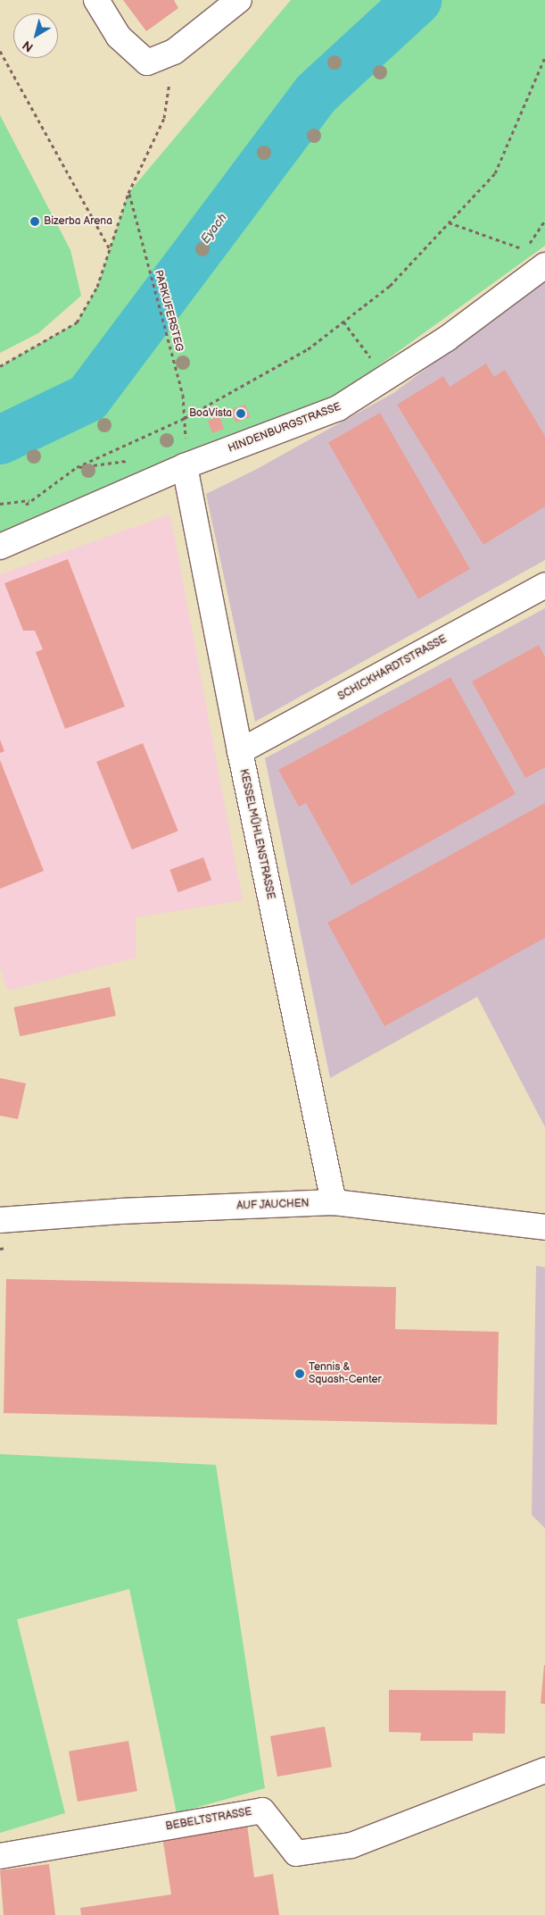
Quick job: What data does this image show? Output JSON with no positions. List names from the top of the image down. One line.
{"streets":{"street":["HINDENBURGSTRASSE","SCHICKHARDTSTRASSE","KESSELMÜHLENSTRASSE","AUF JAUCHEN","BEBELTSTRASSE"],"path":["PARKUFERSTEG"]},"crossings":[["HINDENBURGSTRASSE","KESSELMÜHLENSTRASSE"],["SCHICKHARDTSTRASSE","KESSELMÜHLENSTRASSE"],["KESSELMÜHLENSTRASSE","AUF JAUCHEN"]],"water":["Eyach"],"places":["Bizerba Arena","BoaVista","Tennis & Squash-Center"],"north":"bottom left"}
